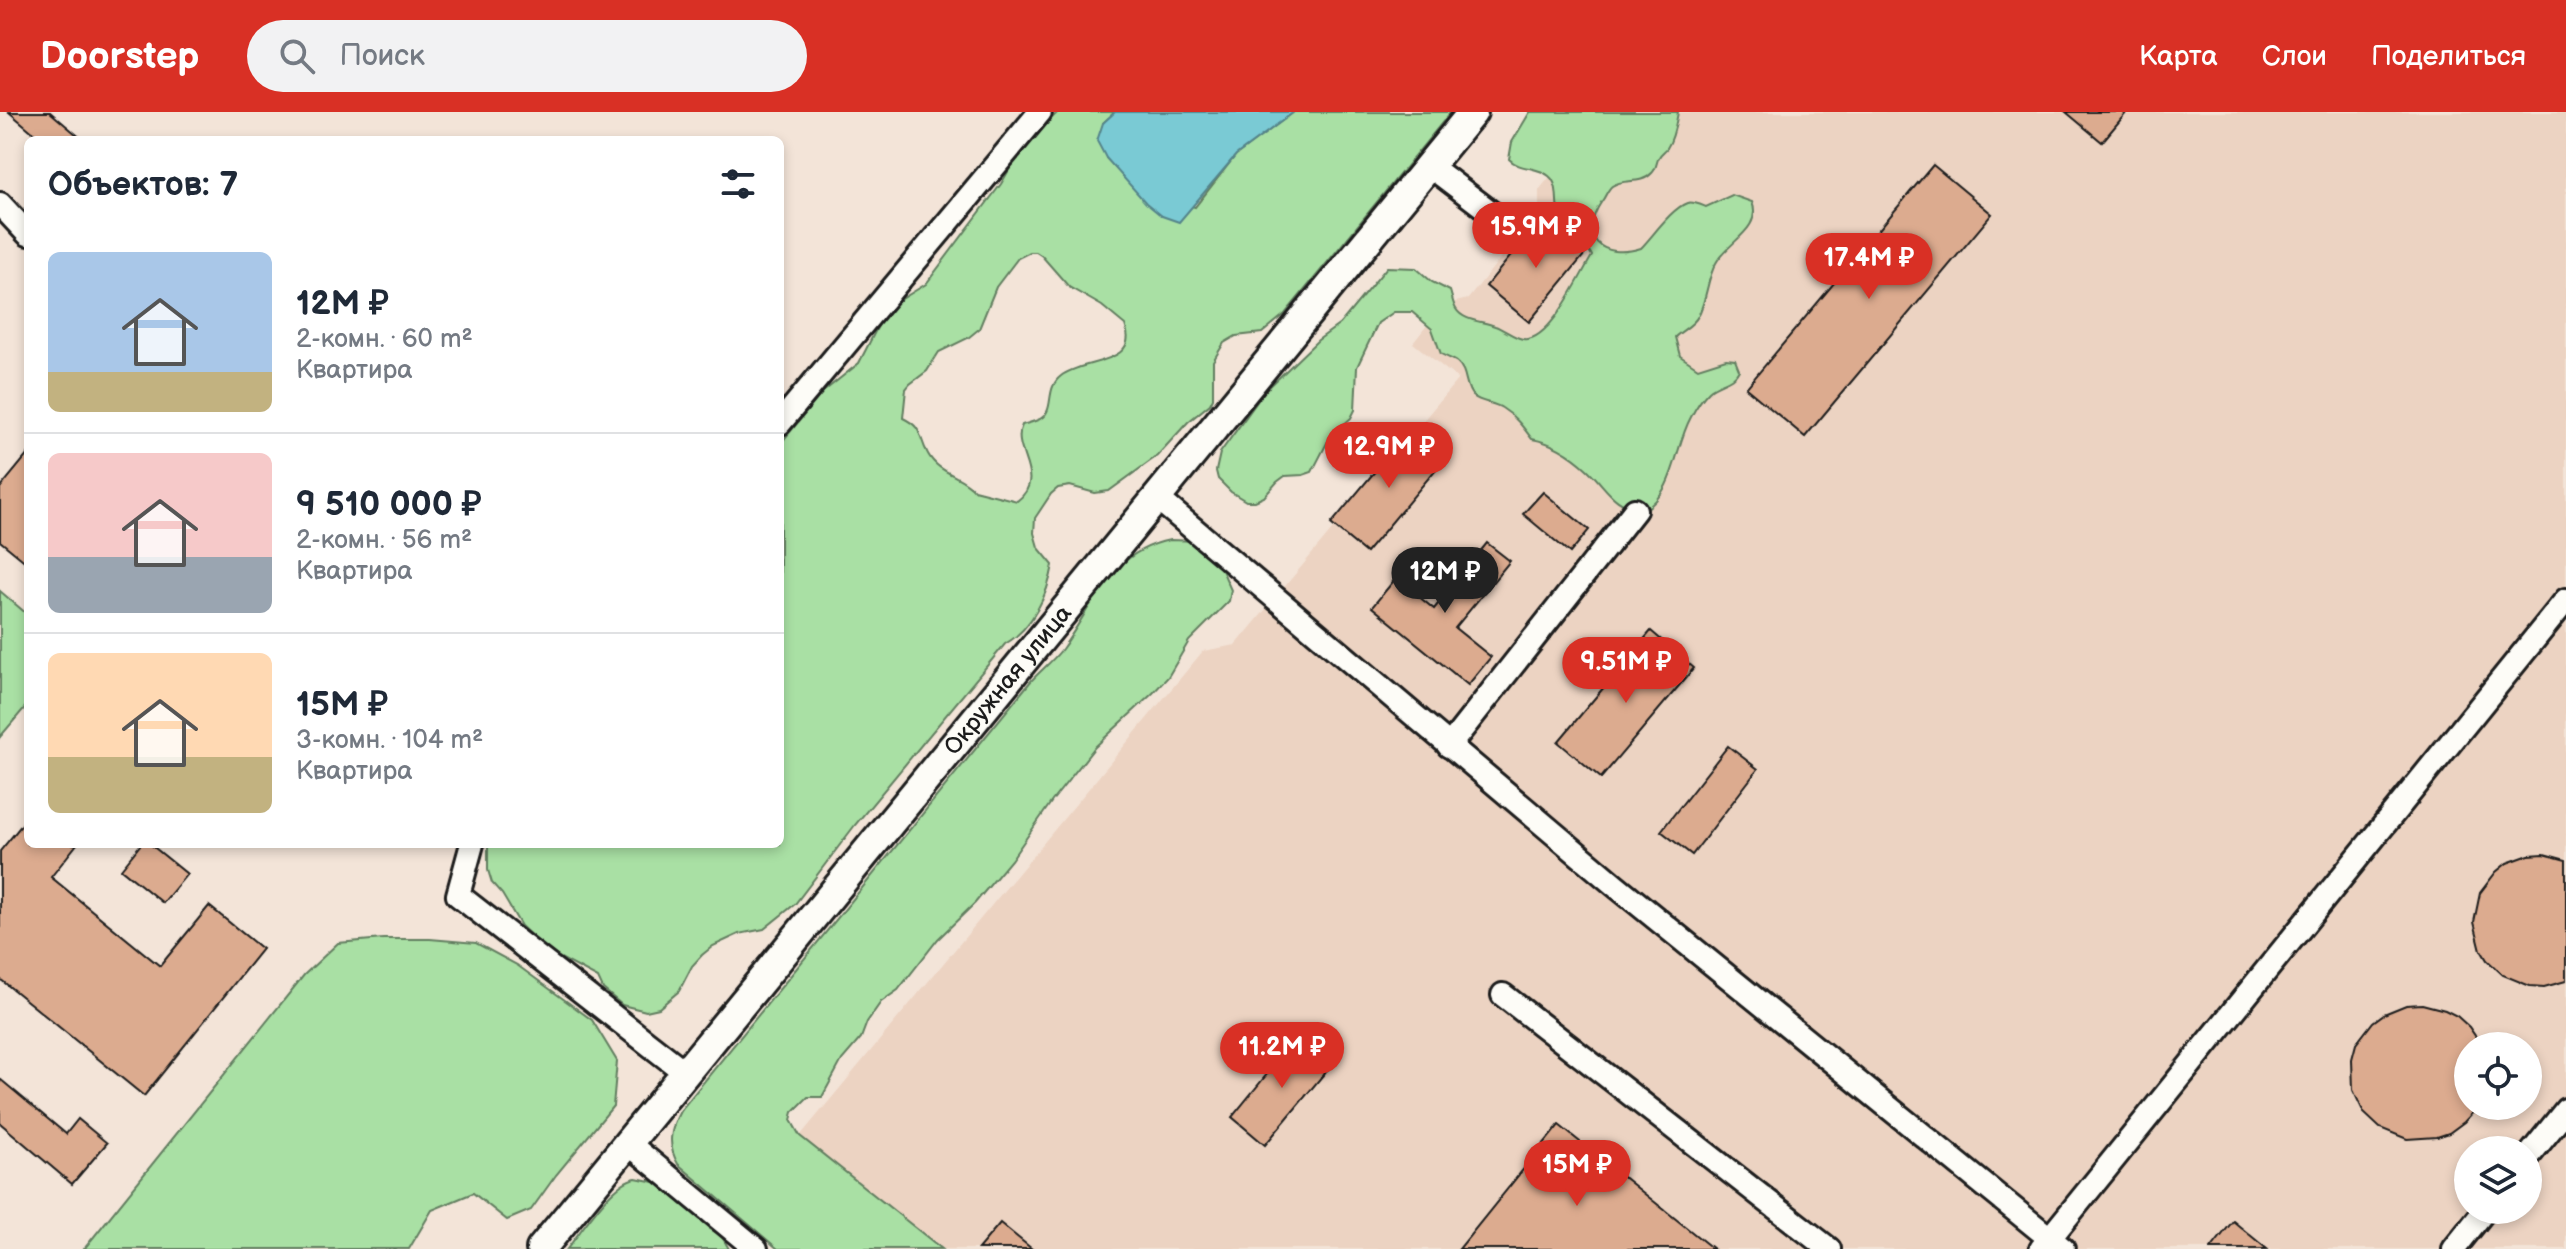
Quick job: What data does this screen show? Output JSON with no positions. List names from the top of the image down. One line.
{"streets":{"main road":["Окружная улица"]},"page":{"header":"Doorstep","search":"Поиск","nav":["Карта","Слои","Поделиться"],"heading":"Объектов: 7","price":["15.9M ₽","17.4M ₽","12.9M ₽","12M ₽","9.51M ₽","11.2M ₽","15M ₽"],"list":[{"name":"12M ₽","note":"2-комн. · 60 m² · Квартира"},{"name":"9 510 000 ₽","note":"2-комн. · 56 m² · Квартира"},{"name":"15M ₽","note":"3-комн. · 104 m² · Квартира"}]}}
